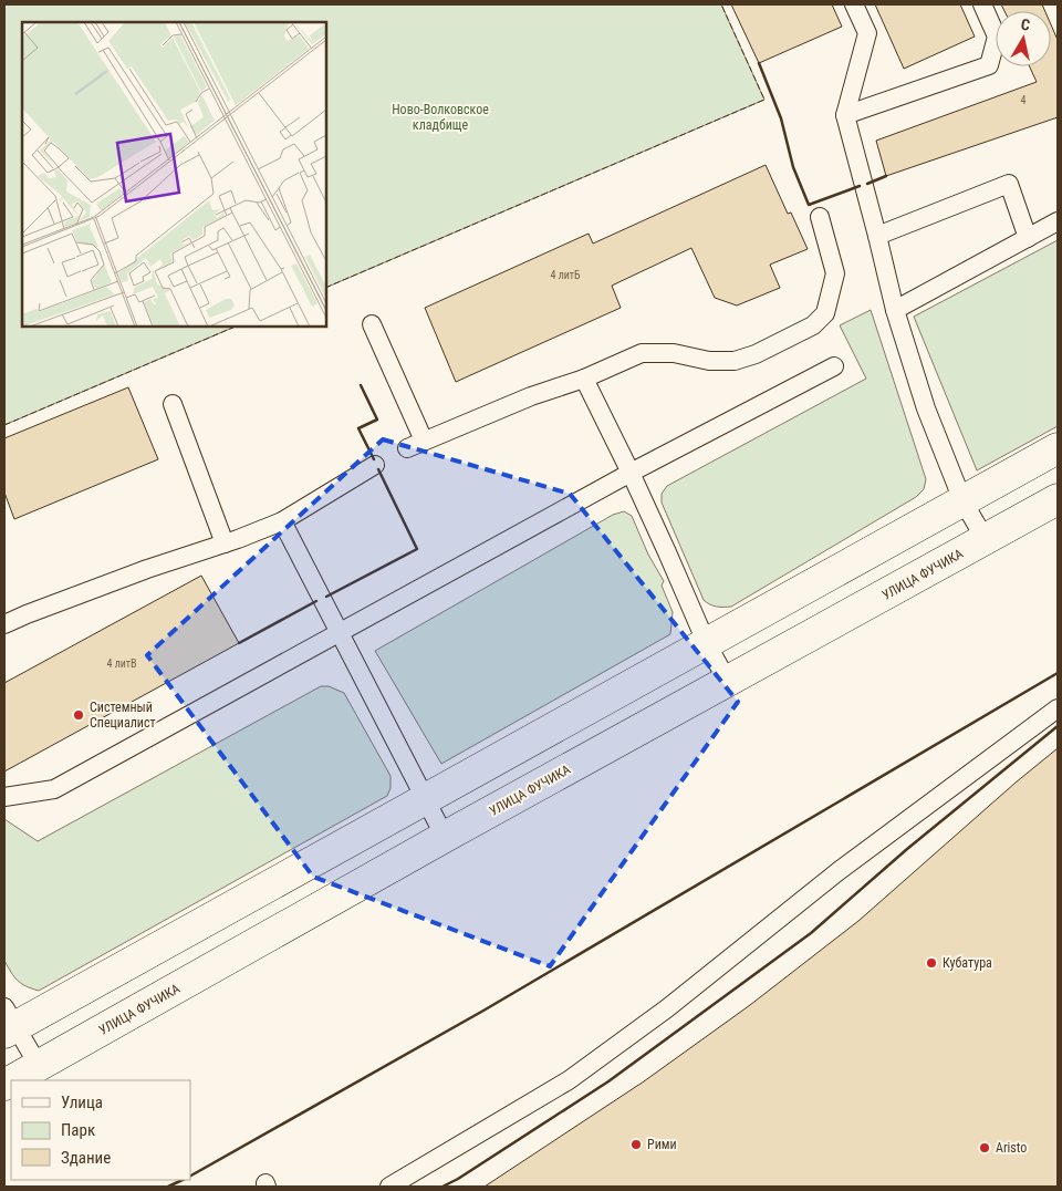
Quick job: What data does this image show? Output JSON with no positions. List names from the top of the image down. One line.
{"streets":{"street":["УЛИЦА ФУЧИКА"]},"parks":["Ново-Волковское кладбище"],"places":["Системный Специалист","Кубатура","Рими","Aristo"],"house_numbers":["4","4 литБ","4 литВ"],"legend":["Улица","Парк","Здание"],"north":"top"}
